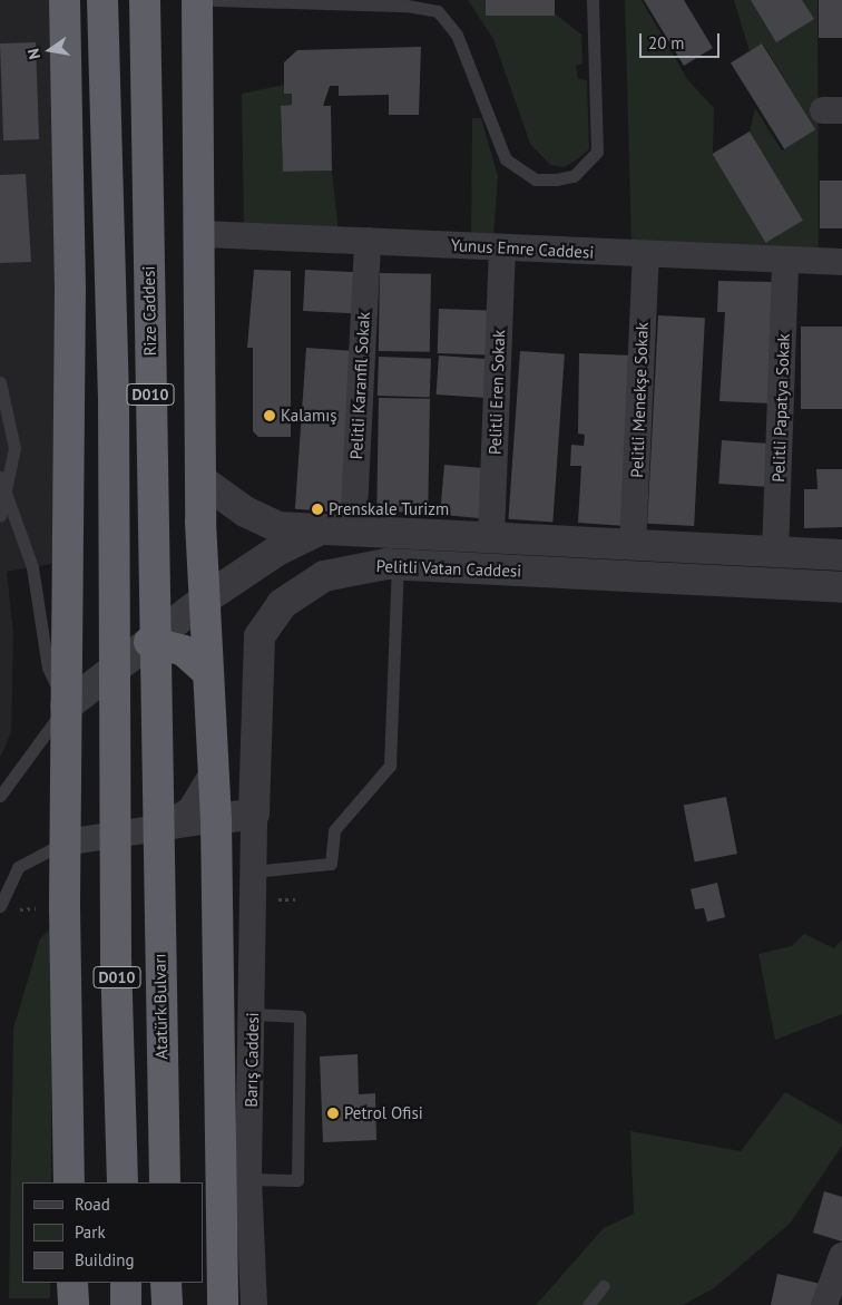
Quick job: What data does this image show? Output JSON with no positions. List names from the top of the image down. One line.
{"streets":{"highway":["Rize Caddesi","D010","Atatürk Bulvarı"],"street":["Yunus Emre Caddesi","Pelitli Karanfil Sokak","Pelitli Eren Sokak","Pelitli Menekşe Sokak","Pelitli Papatya Sokak","Pelitli Vatan Caddesi","Barış Caddesi"]},"crossings":[["Yunus Emre Caddesi","Pelitli Karanfil Sokak"],["Yunus Emre Caddesi","Pelitli Eren Sokak"],["Yunus Emre Caddesi","Pelitli Menekşe Sokak"],["Yunus Emre Caddesi","Pelitli Papatya Sokak"],["Rize Caddesi","Atatürk Bulvarı"],["Pelitli Karanfil Sokak","Pelitli Vatan Caddesi"],["Pelitli Eren Sokak","Pelitli Vatan Caddesi"],["Pelitli Menekşe Sokak","Pelitli Vatan Caddesi"],["Pelitli Papatya Sokak","Pelitli Vatan Caddesi"],["Pelitli Vatan Caddesi","Barış Caddesi"]],"places":["Kalamış","Prenskale Turizm","Petrol Ofisi"],"legend":["Road","Park","Building"],"scale_bar":"20 m","north":"left"}
